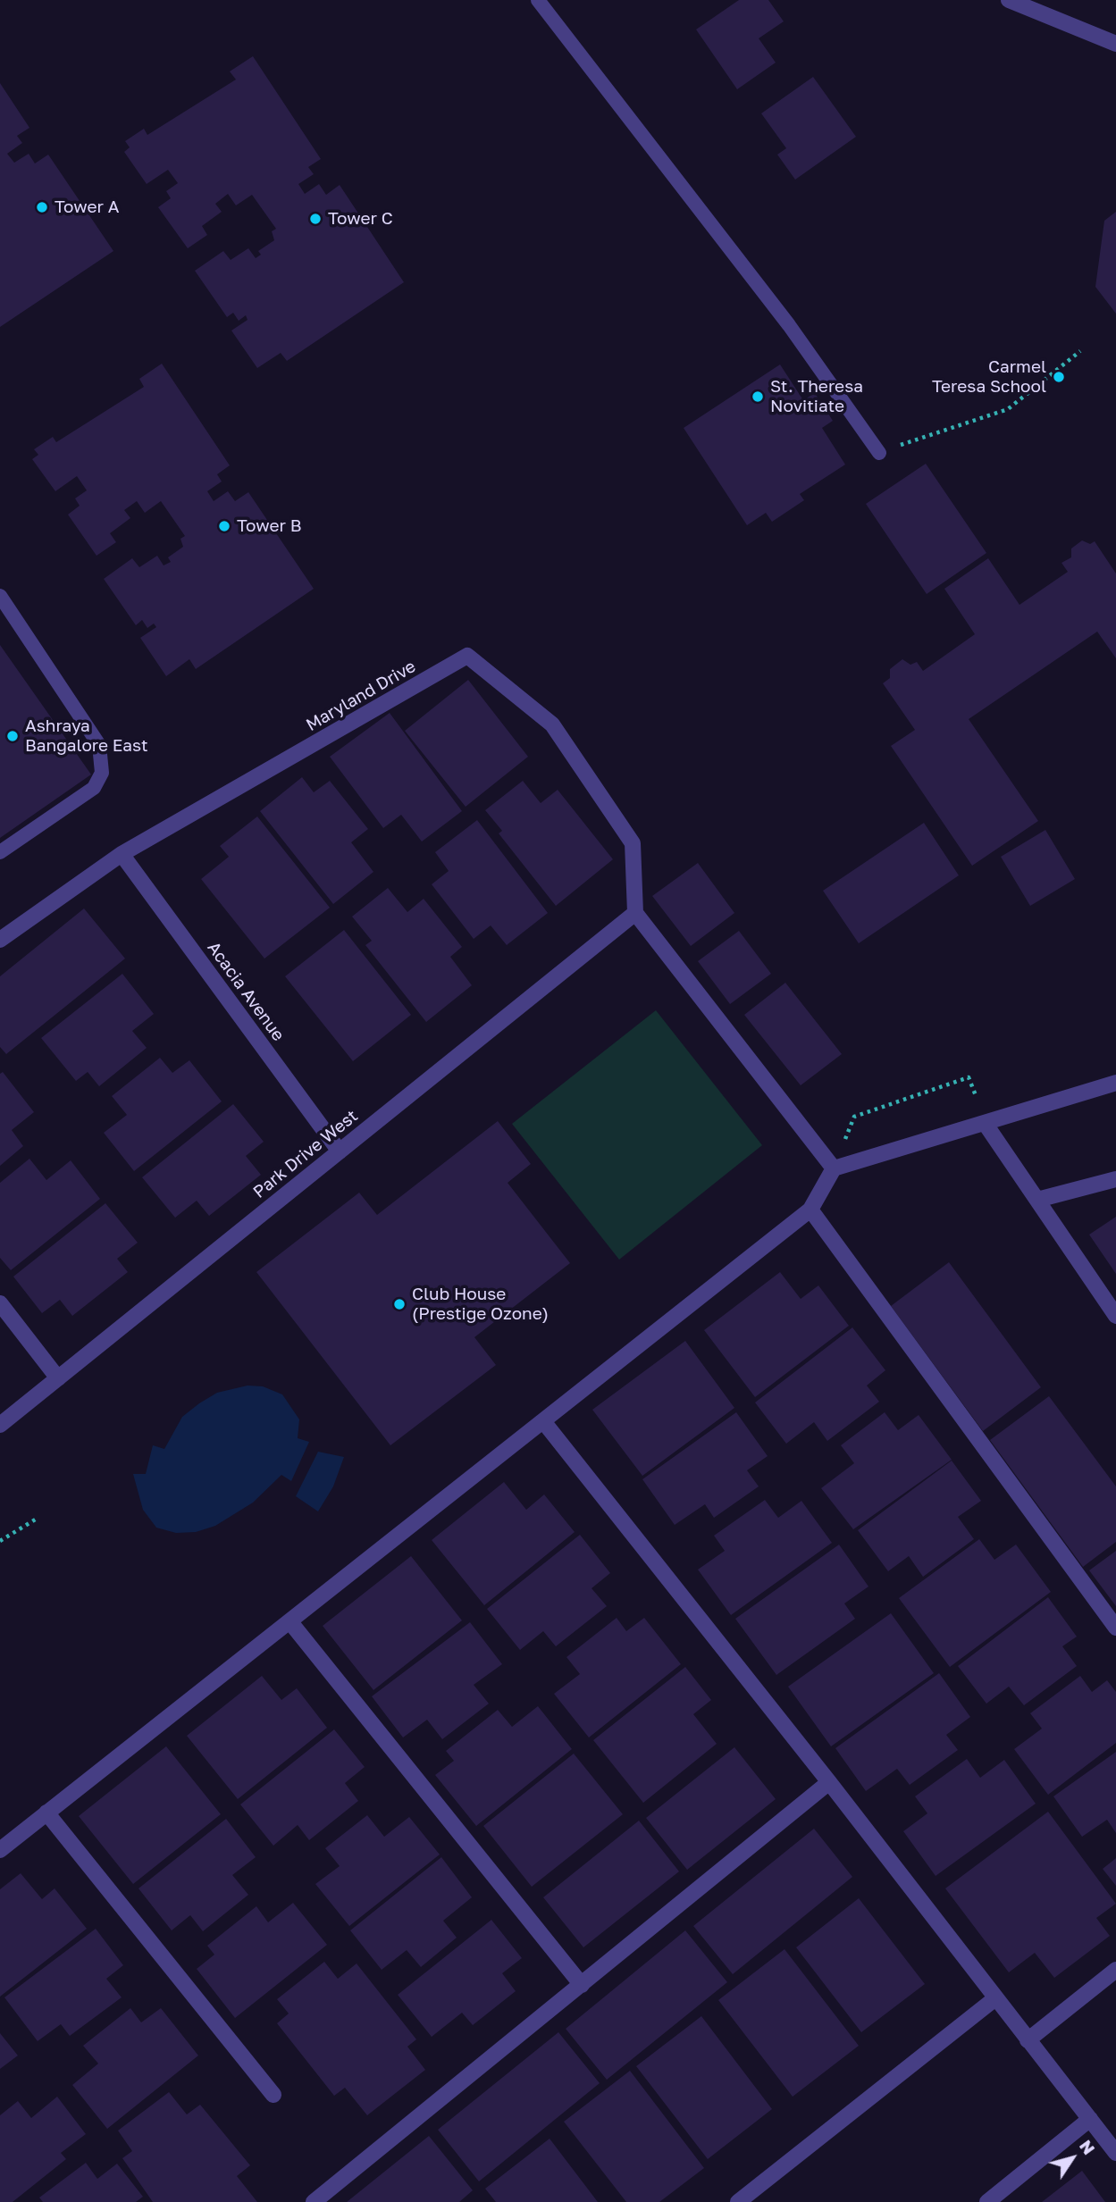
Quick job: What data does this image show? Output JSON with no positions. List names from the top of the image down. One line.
{"streets":{"street":["Maryland Drive","Acacia Avenue","Park Drive West"]},"crossings":[["Maryland Drive","Acacia Avenue"],["Maryland Drive","Park Drive West"],["Acacia Avenue","Park Drive West"]],"places":["Tower A","Tower C","Carmel Teresa School","St. Theresa Novitiate","Tower B","Ashraya Bangalore East","Club House (Prestige Ozone)"],"north":"top right"}
